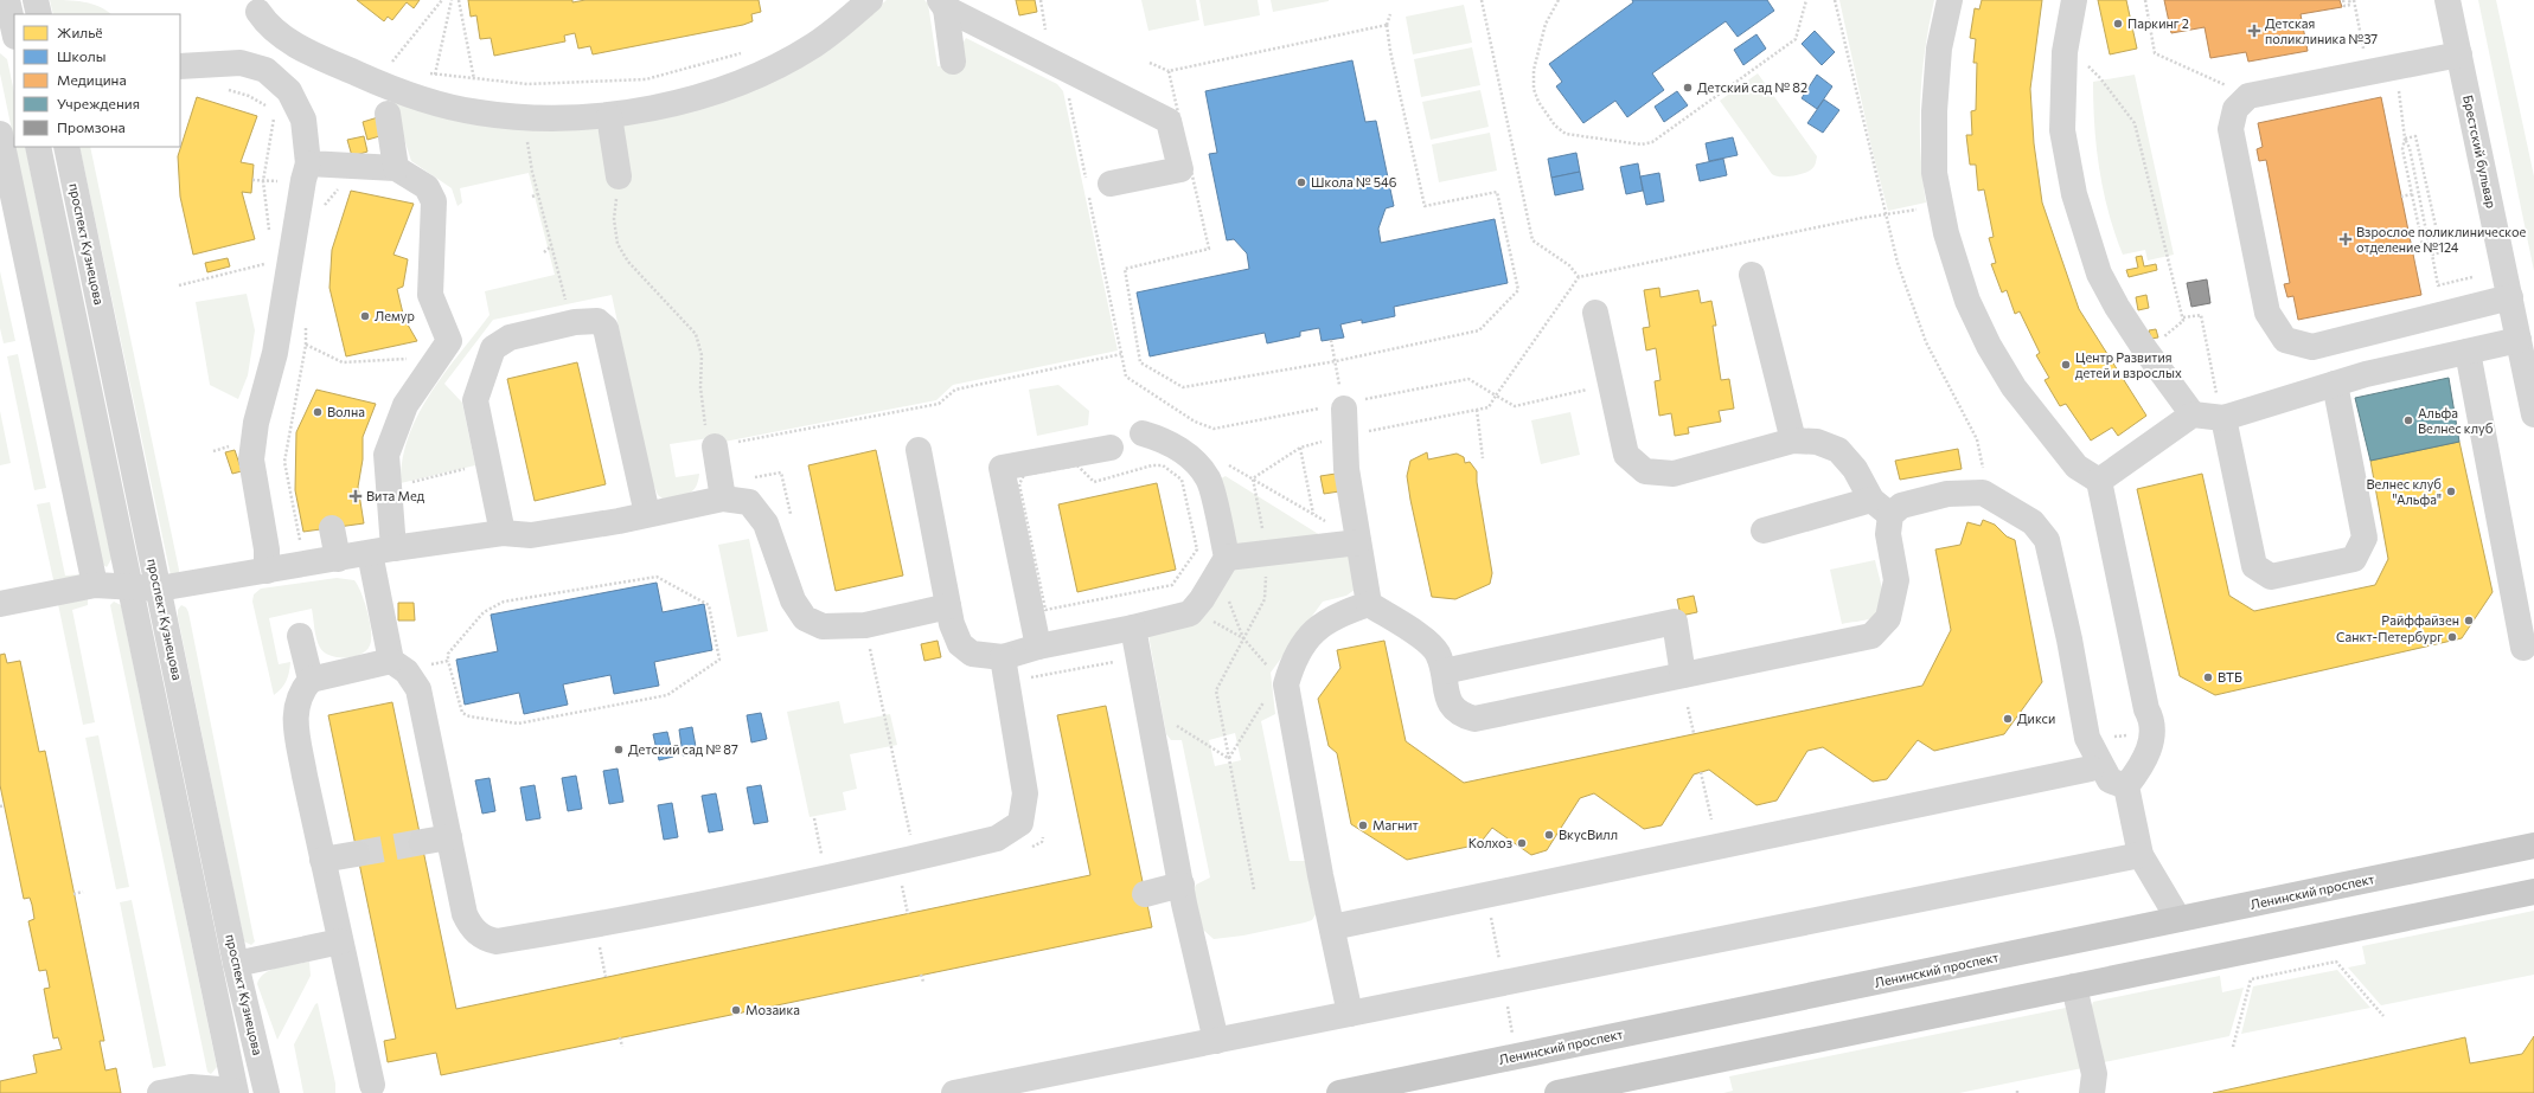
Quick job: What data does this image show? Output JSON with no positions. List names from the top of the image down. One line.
{"streets":{"main road":["Ленинский проспект"],"street":["Брестский бульвар","проспект Кузнецова"]},"places":{"other":["Паркинг 2","Детский сад № 82","Школа № 546","Лемур","Центр Развития детей и взрослых","Волна","Альфа Велнес клуб","Велнес клуб \"Альфа\"","Райффайзен","Санкт-Петербург","ВТБ","Дикси","Детский сад № 87","Магнит","ВкусВилл","Колхоз","Мозаика"],"health":["Детская поликлиника №37","Взрослое поликлиническое отделение №124","Вита Мед"]},"legend":["Жильё","Школы","Медицина","Учреждения","Промзона"]}
